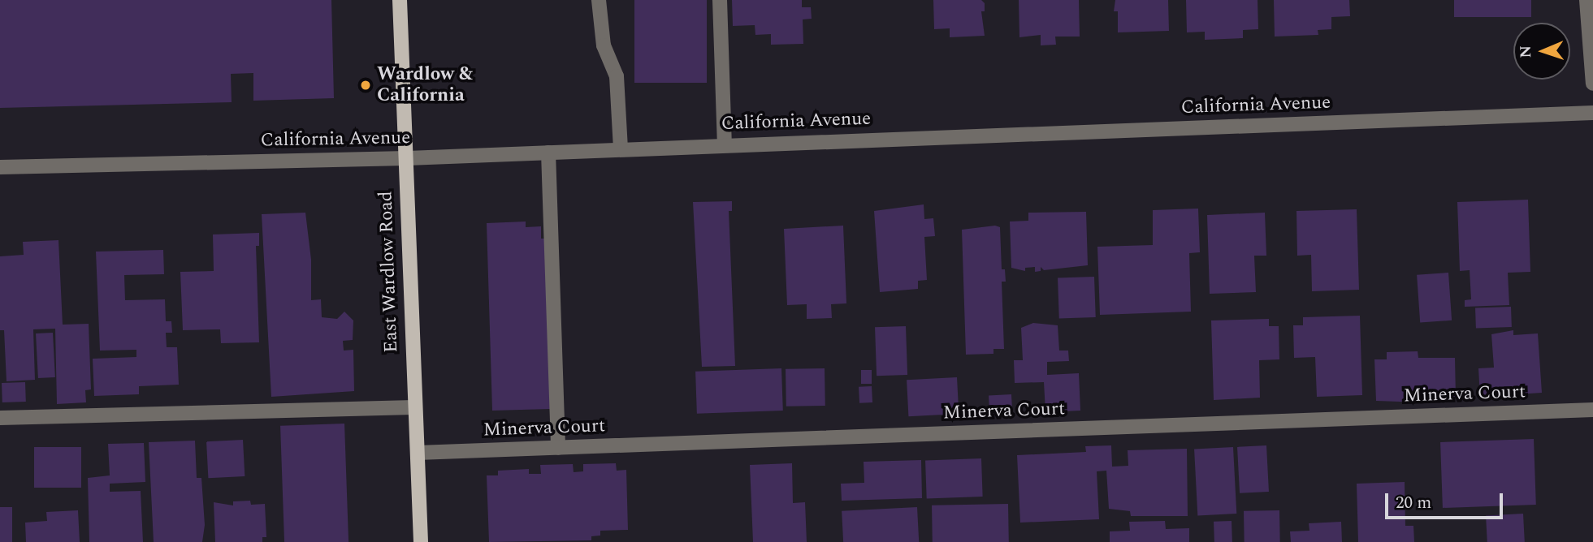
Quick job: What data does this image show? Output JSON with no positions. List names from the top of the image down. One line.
{"streets":{"main road":["East Wardlow Road"],"street":["California Avenue","Minerva Court"]},"crossings":[["California Avenue","East Wardlow Road"],["East Wardlow Road","Minerva Court"]],"places":["Wardlow & California"],"scale_bar":"20 m","north":"left"}
